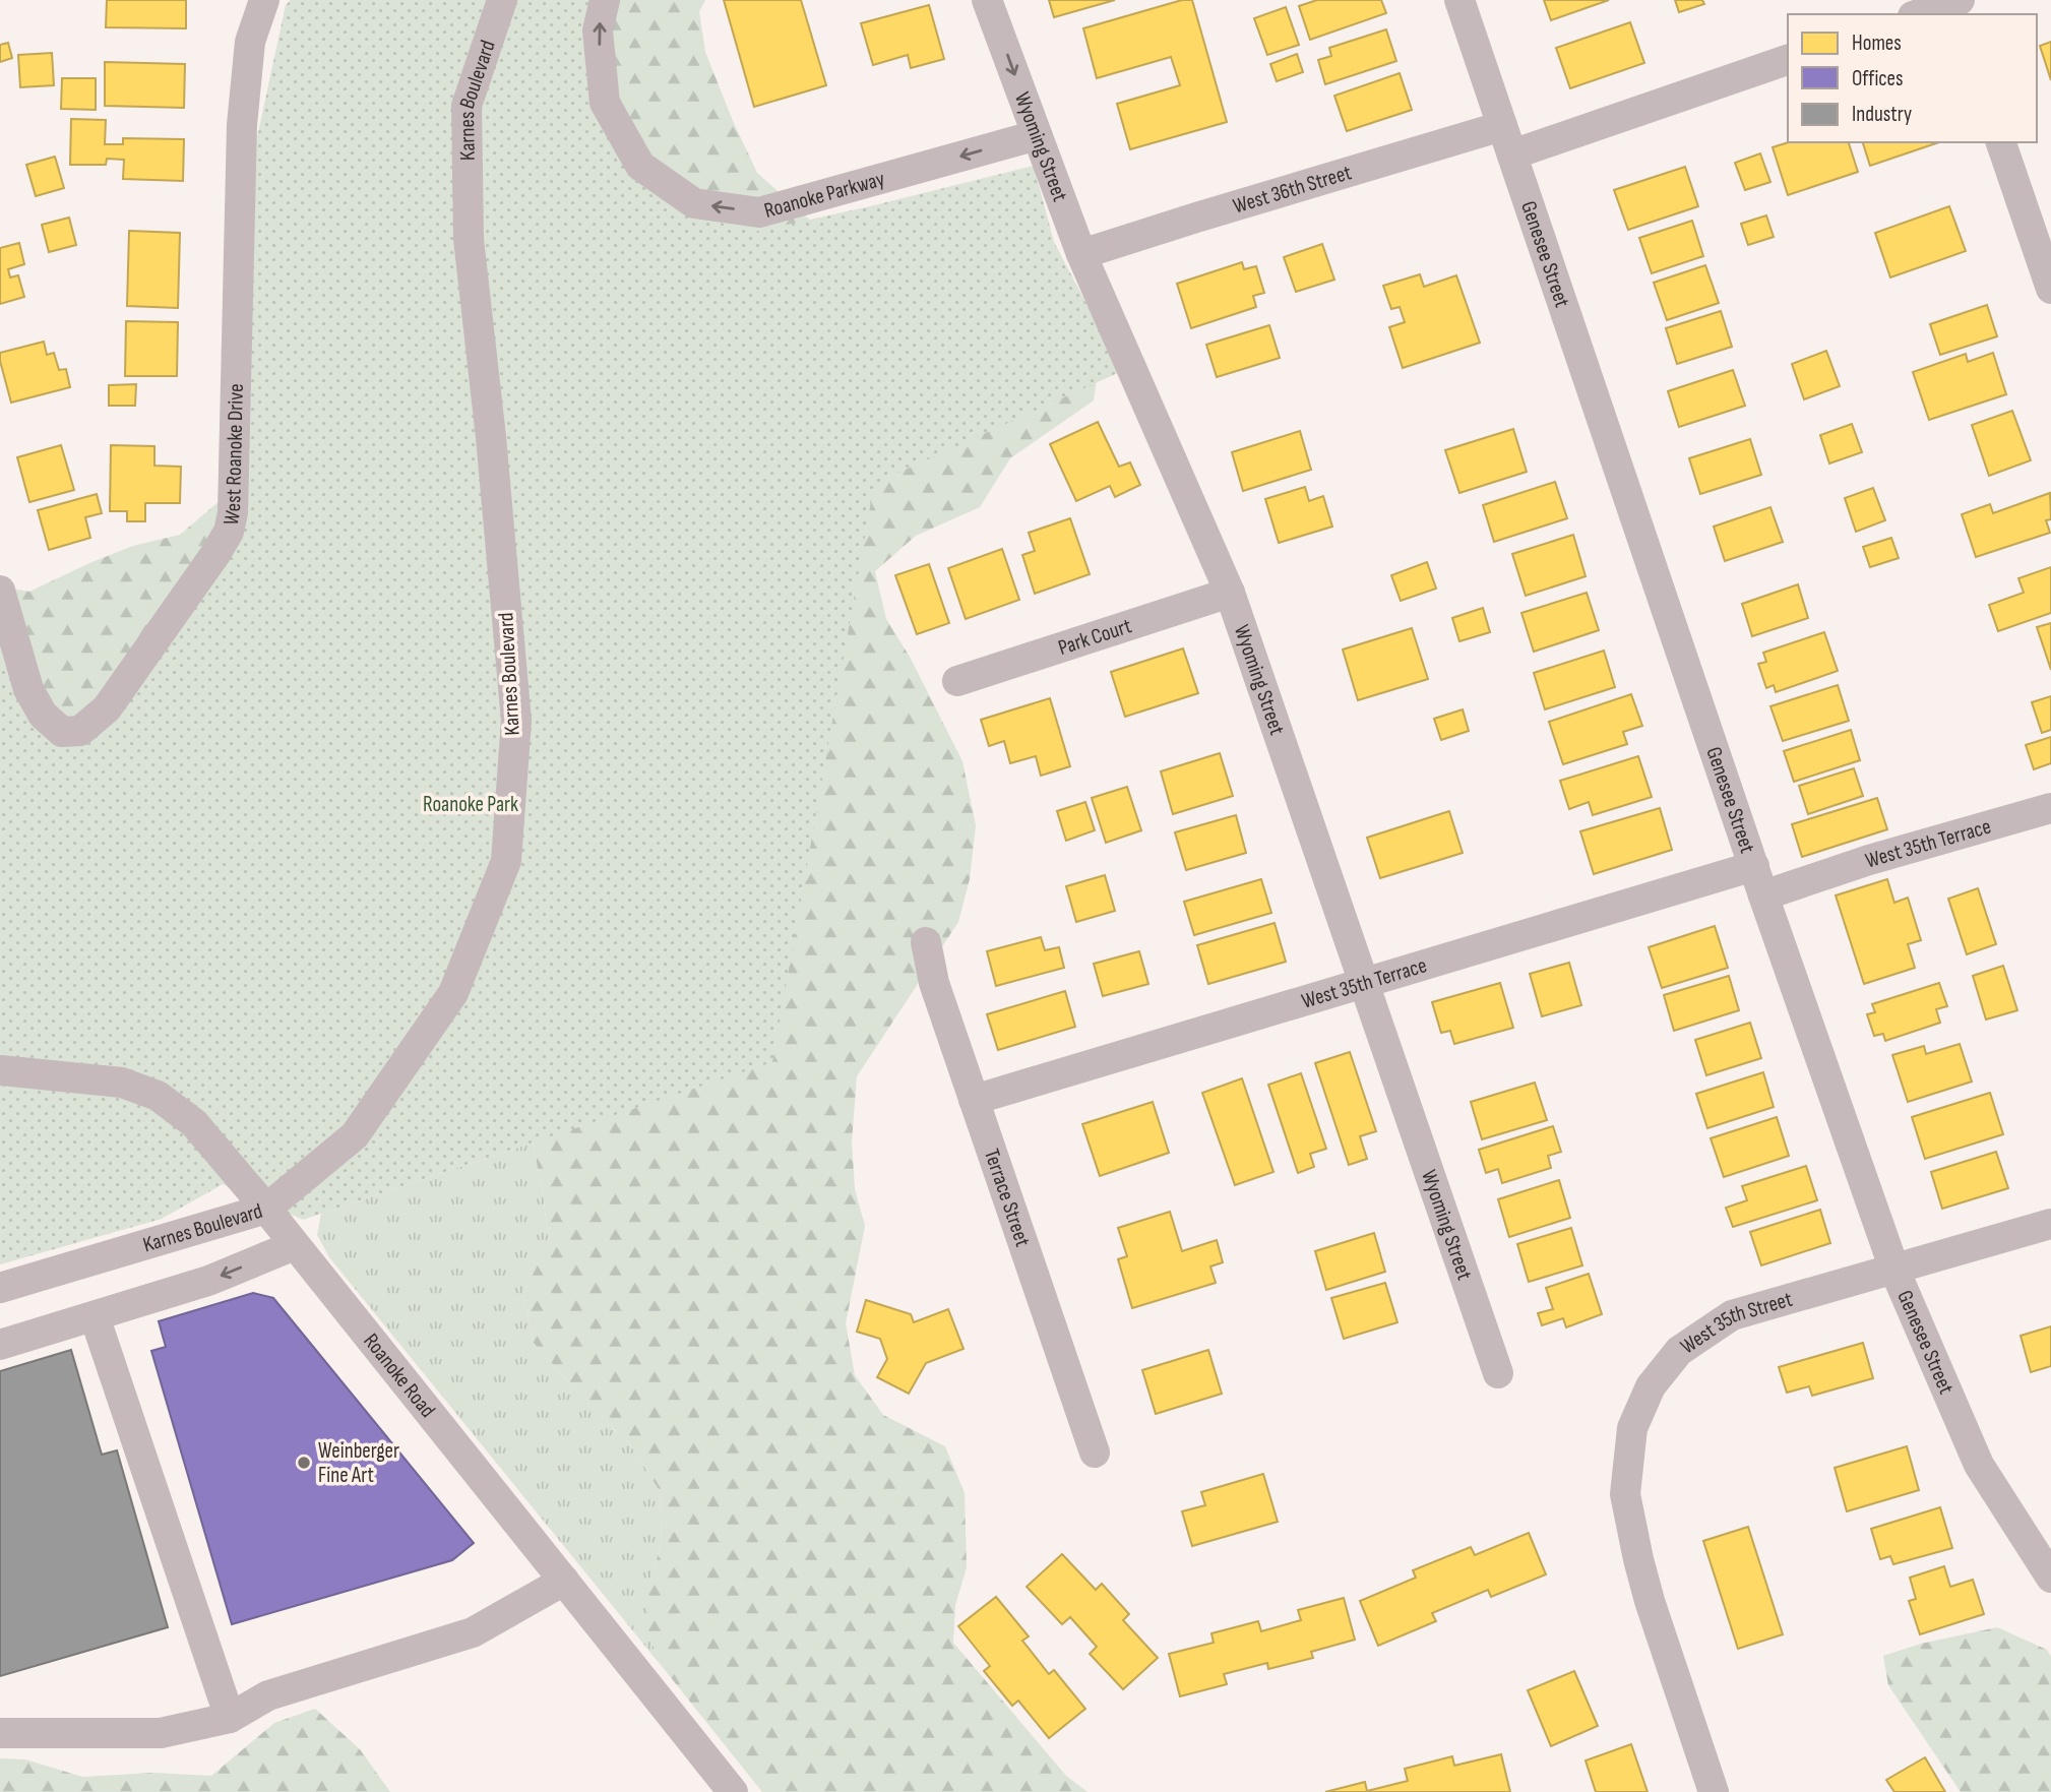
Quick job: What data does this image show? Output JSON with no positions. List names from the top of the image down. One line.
{"streets":{"street":["Karnes Boulevard","Wyoming Street","West 36th Street","Roanoke Parkway","Genesee Street","West Roanoke Drive","Park Court","West 35th Terrace","Terrace Street","West 35th Street","Roanoke Road"]},"crossings":[["Karnes Boulevard","Roanoke Road"],["Wyoming Street","West 36th Street"],["Wyoming Street","Roanoke Parkway"],["Wyoming Street","Park Court"],["Wyoming Street","West 35th Terrace"],["West 36th Street","Genesee Street"],["Genesee Street","West 35th Terrace"],["Genesee Street","West 35th Street"],["West 35th Terrace","Terrace Street"]],"parks":["Roanoke Park"],"places":["Weinberger Fine Art"],"legend":["Homes","Offices","Industry"]}
